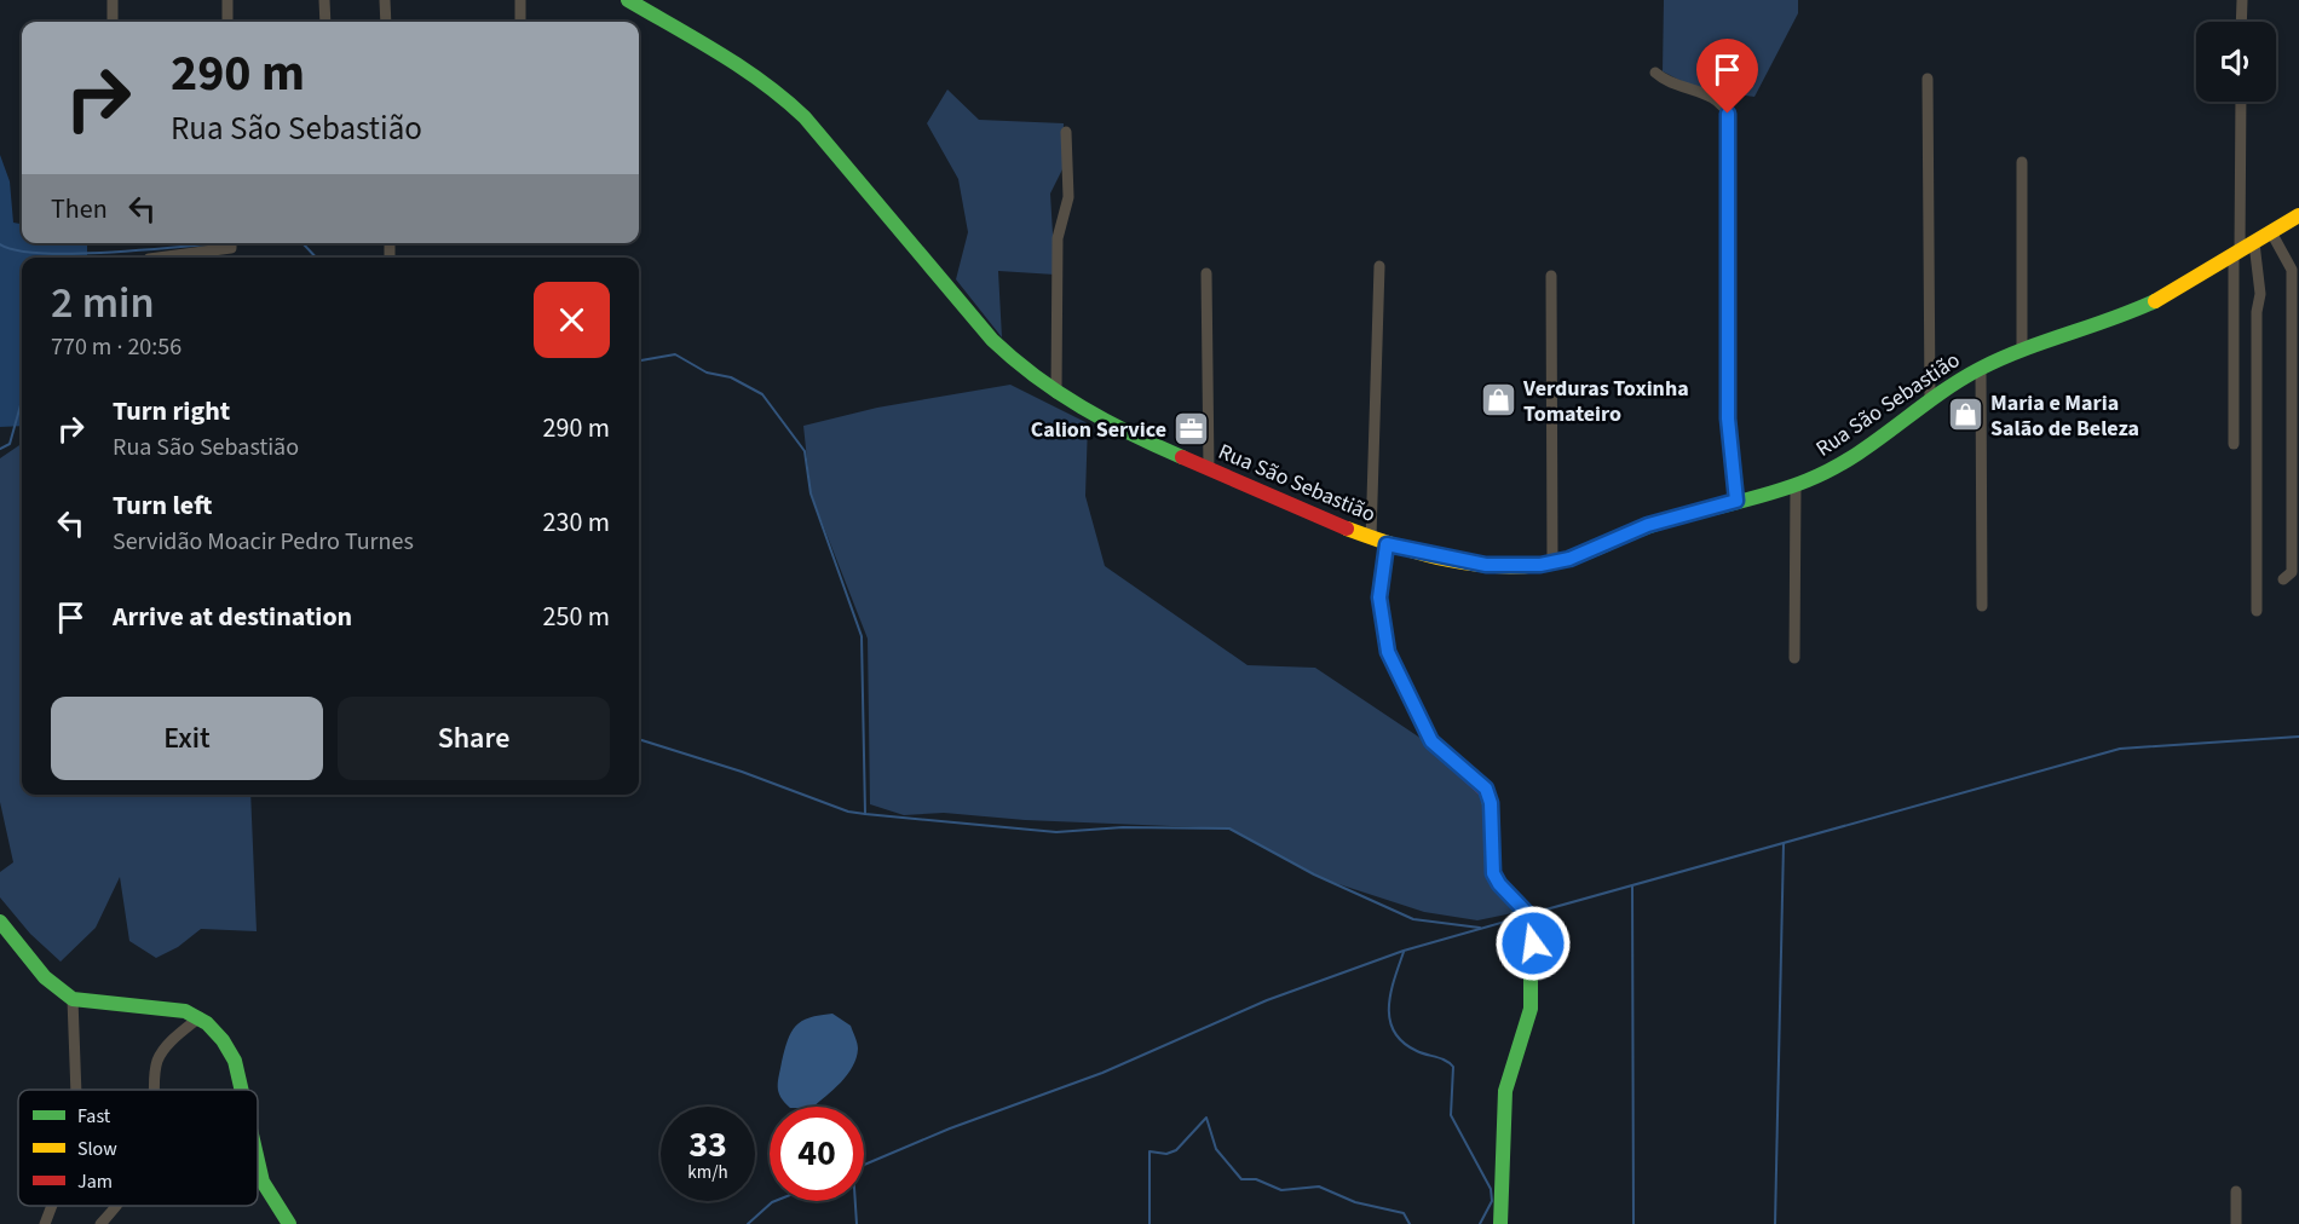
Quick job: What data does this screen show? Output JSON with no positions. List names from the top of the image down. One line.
{"streets":{"main road":["Rua São Sebastião"]},"places":{"shop":["Verduras Toxinha Tomateiro","Maria e Maria Salão de Beleza"],"office":["Calion Service"]},"legend":["Fast","Slow","Jam"],"page":{"turn":["290 m","Rua São Sebastião"],"then":"Then","heading":["2 min","770 m · 20:56"],"list":[{"name":"Turn right","note":"Rua São Sebastião","value":"290 m"},{"name":"Turn left","note":"Servidão Moacir Pedro Turnes","value":"230 m"},{"name":"Arrive at destination","value":"250 m"}],"buttons":["Exit","Share"],"speed":"33 km/h","limit":"40"}}
